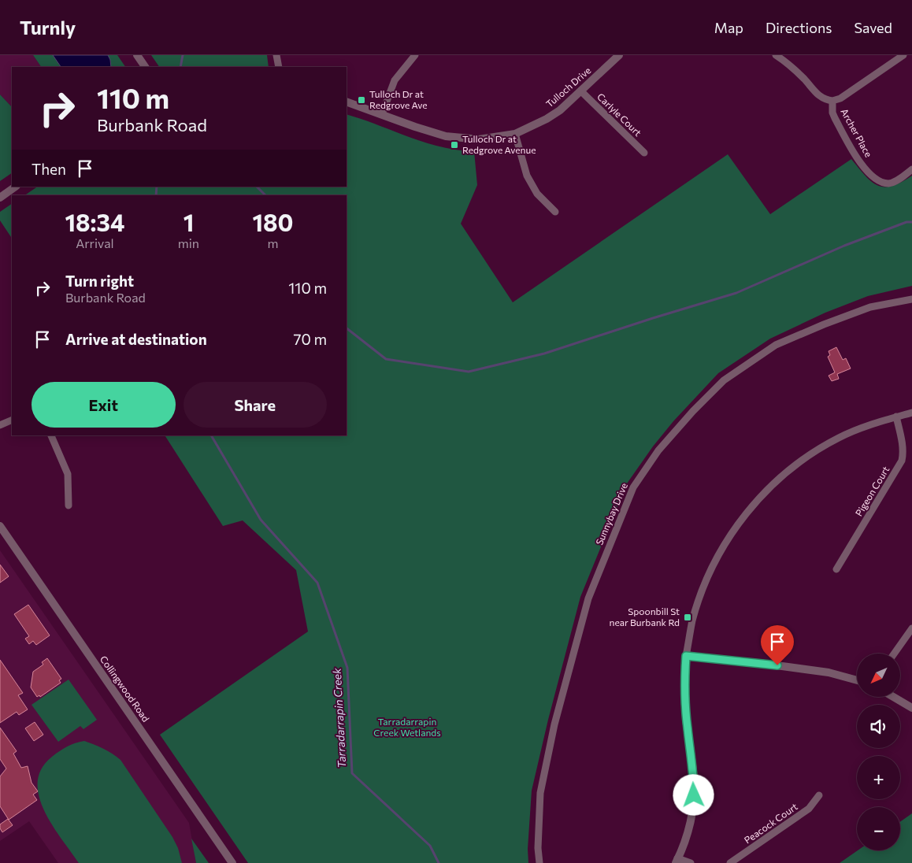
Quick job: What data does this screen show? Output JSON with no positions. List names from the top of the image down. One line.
{"streets":{"street":["Tulloch Drive","Carlyle Court","Archer Place","Pigeon Court","Sunnybay Drive","Collingwood Road","Peacock Court"]},"crossings":[["Tulloch Drive","Carlyle Court"]],"water":["Tarradarrapin Creek"],"parks":["Tarradarrapin Creek Wetlands"],"places":{"transit":["Tulloch Dr at Redgrove Ave","Tulloch Dr at Redgrove Avenue","Spoonbill St near Burbank Rd"]},"north":"bottom left","page":{"header":"Turnly","nav":["Map","Directions","Saved"],"turn":["110 m","Burbank Road"],"then":"Then","eta":["18:34","Arrival","1","min","180","m"],"list":[{"name":"Turn right","note":"Burbank Road","value":"110 m"},{"name":"Arrive at destination","value":"70 m"}],"buttons":["Exit","Share"],"map_buttons":["+","−"]}}
